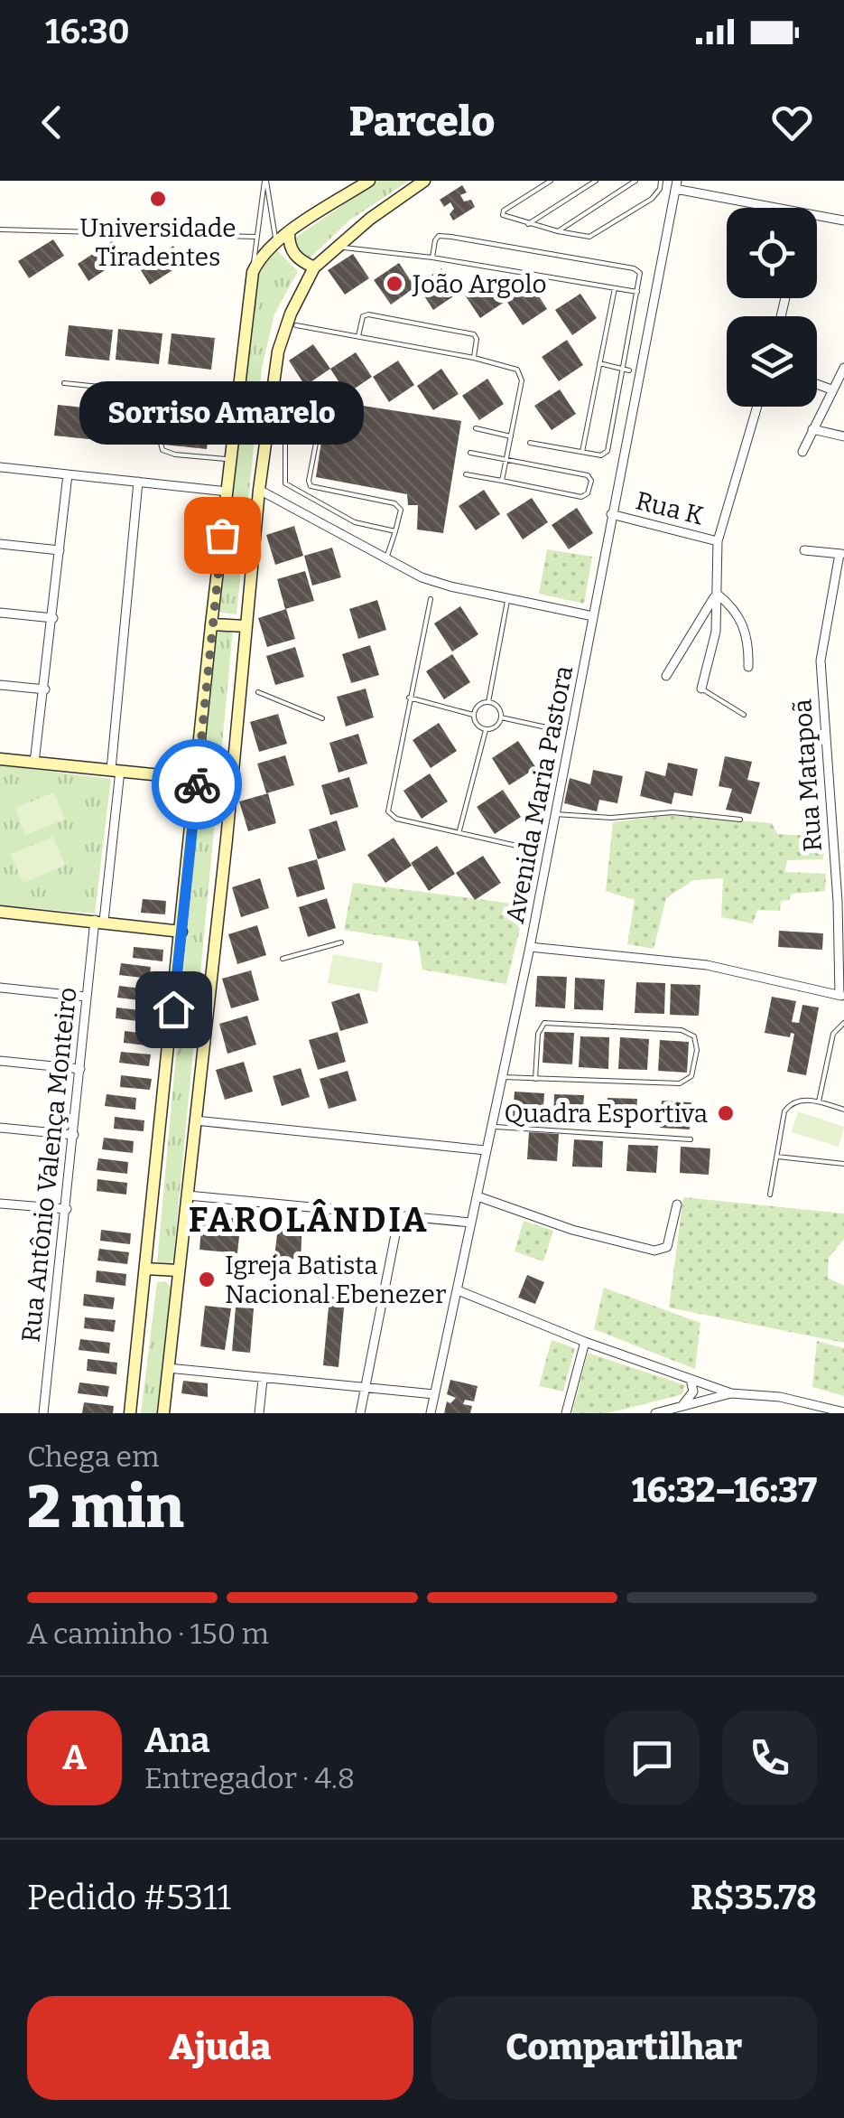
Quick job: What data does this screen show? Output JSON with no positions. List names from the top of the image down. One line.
{"streets":{"street":["Rua K","Rua Matapoã","Avenida Maria Pastora","Rua Antônio Valença Monteiro"]},"crossings":[["Rua K","Avenida Maria Pastora"]],"districts":["FAROLÂNDIA"],"places":["Universidade Tiradentes","João Argolo","Sorriso Amarelo","Quadra Esportiva","Igreja Batista Nacional Ebenezer"],"page":{"status":"16:30","header":"Parcelo","bubble":"Sorriso Amarelo","heading":["2 min","Chega em","16:32–16:37"],"panel":["Ana","Entregador · 4.8","Pedido #5311","R$35.78"],"bar":"A caminho · 150 m","round":"A","buttons":["Ajuda","Compartilhar"]}}
